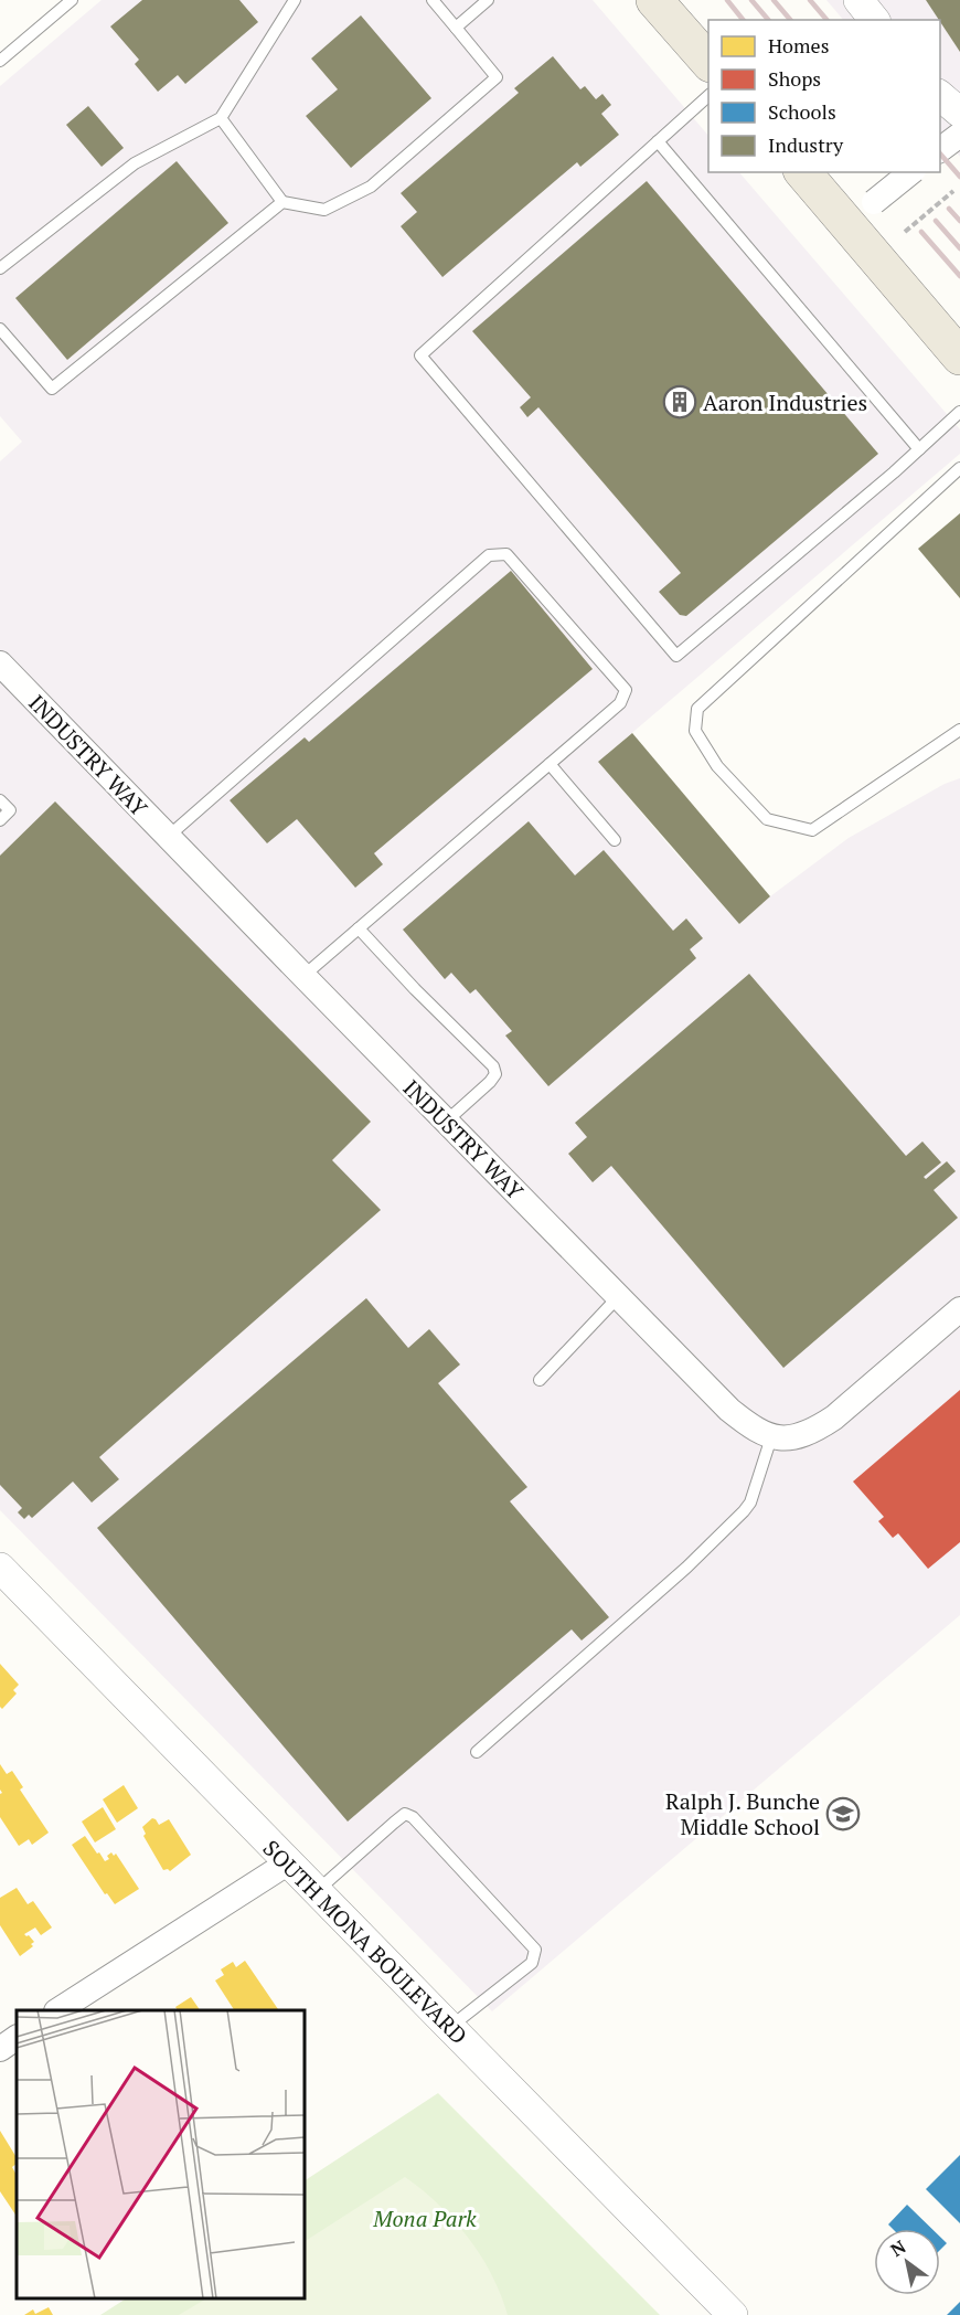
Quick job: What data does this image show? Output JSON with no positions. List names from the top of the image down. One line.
{"streets":{"street":["INDUSTRY WAY","SOUTH MONA BOULEVARD"]},"parks":["Mona Park"],"places":{"building":["Aaron Industries"],"school or university":["Ralph J. Bunche Middle School"]},"legend":["Homes","Shops","Schools","Industry"],"north":"top left"}
